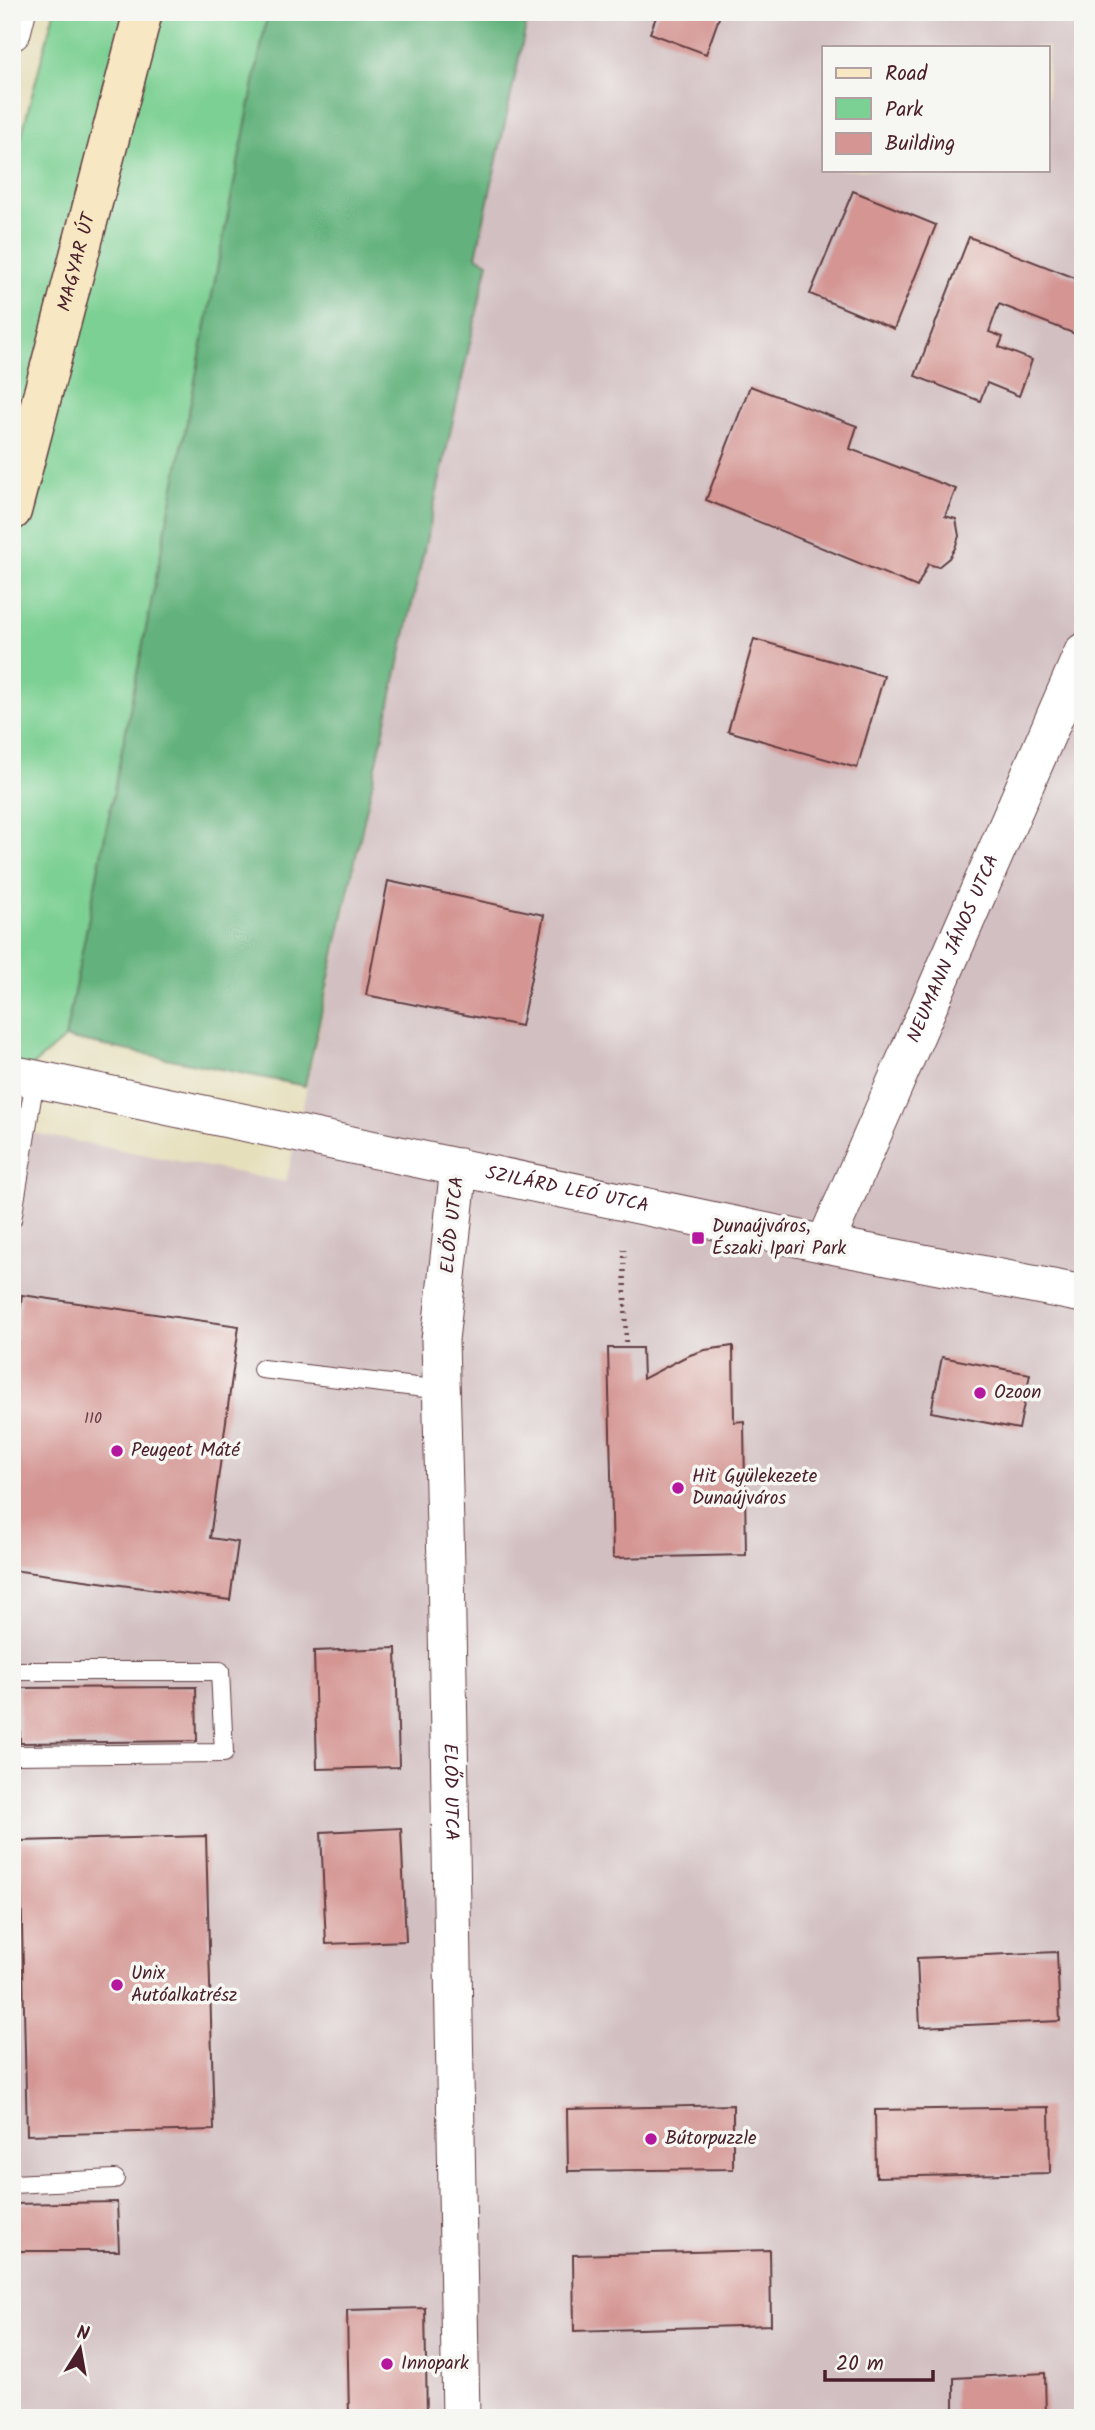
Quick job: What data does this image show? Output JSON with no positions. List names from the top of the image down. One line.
{"streets":{"street":["MAGYAR ÚT","NEUMANN JÁNOS UTCA","SZILÁRD LEÓ UTCA","ELŐD UTCA"]},"crossings":[["NEUMANN JÁNOS UTCA","SZILÁRD LEÓ UTCA"],["SZILÁRD LEÓ UTCA","ELŐD UTCA"]],"places":{"transit":["Dunaújváros, Északi Ipari Park"],"other":["Ozoon","Peugeot Máté","Hit Gyülekezete Dunaújváros","Unix Autóalkatrész","Bútorpuzzle","Innopark"]},"house_numbers":["110"],"legend":["Road","Park","Building"],"scale_bar":"20 m","north":"top"}
